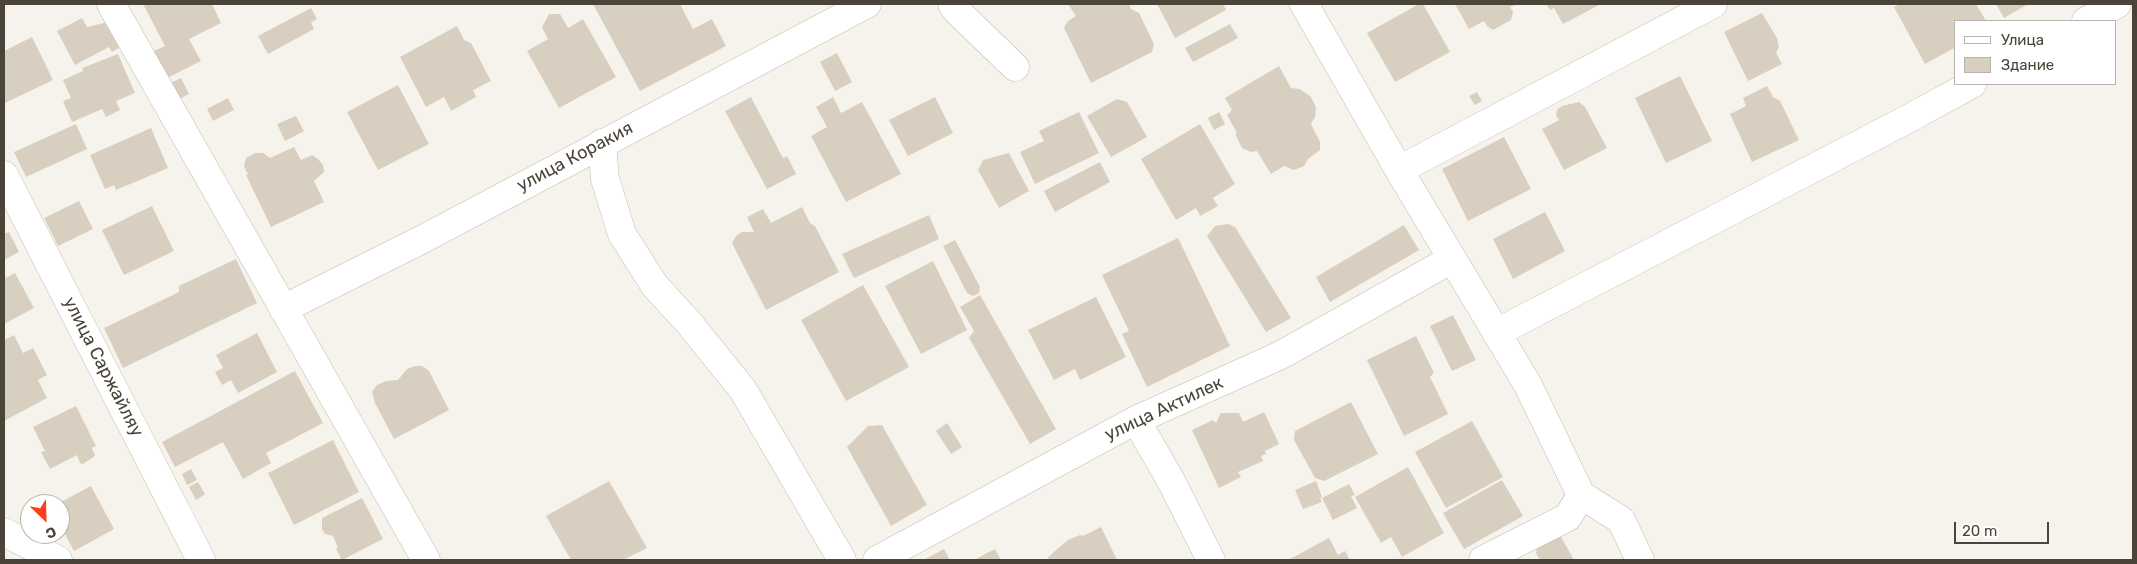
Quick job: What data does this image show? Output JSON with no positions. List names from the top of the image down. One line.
{"streets":{"street":["улица Коракия","улица Саржайляу","улица Актилек"]},"legend":["Улица","Здание"],"scale_bar":"20 m","north":"bottom right"}
